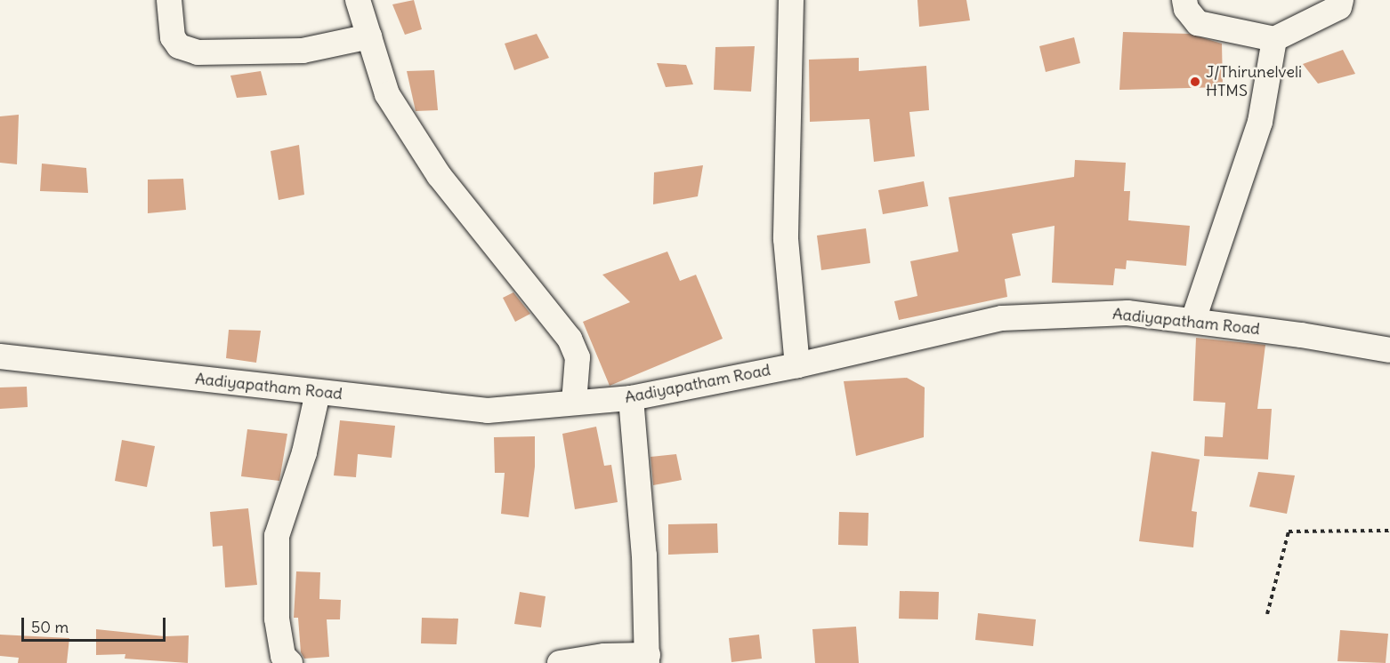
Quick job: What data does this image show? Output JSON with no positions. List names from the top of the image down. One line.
{"streets":{"street":["Aadiyapatham Road"]},"places":["J/Thirunelveli HTMS"],"scale_bar":"50 m"}
